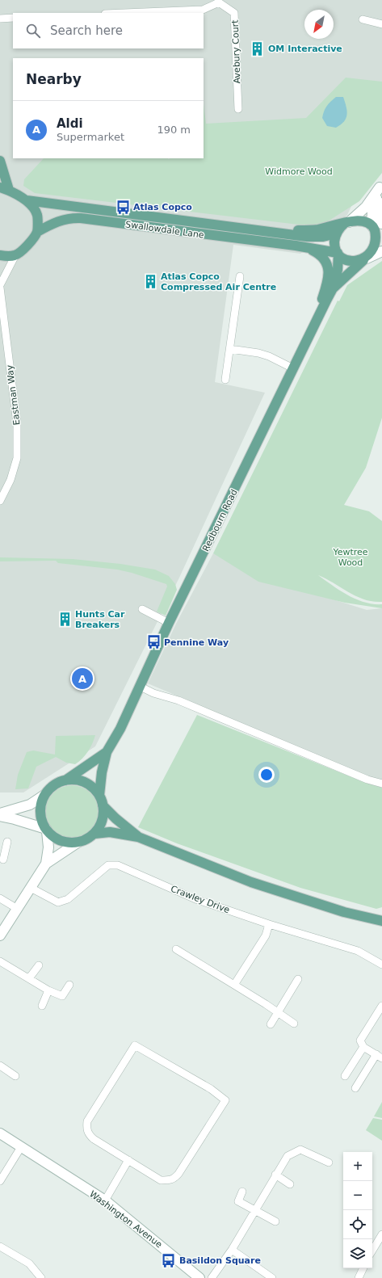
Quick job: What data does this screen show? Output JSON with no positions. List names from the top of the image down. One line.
{"streets":{"main road":["Swallowdale Lane","Redbourn Road"],"street":["Avebury Court","Eastman Way","Crawley Drive","Washington Avenue"]},"crossings":[["Swallowdale Lane","Redbourn Road"]],"parks":["Widmore Wood","Yewtree Wood"],"places":{"building":["OM Interactive","Atlas Copco Compressed Air Centre","Hunts Car Breakers"],"bus stop":["Atlas Copco","Pennine Way","Basildon Square"]},"north":"bottom left","page":{"search":"Search here","heading":"Nearby","list":[{"mark":"A","name":"Aldi","note":"Supermarket","value":"190 m"}],"pins":"A","map_buttons":["+","−"]}}
